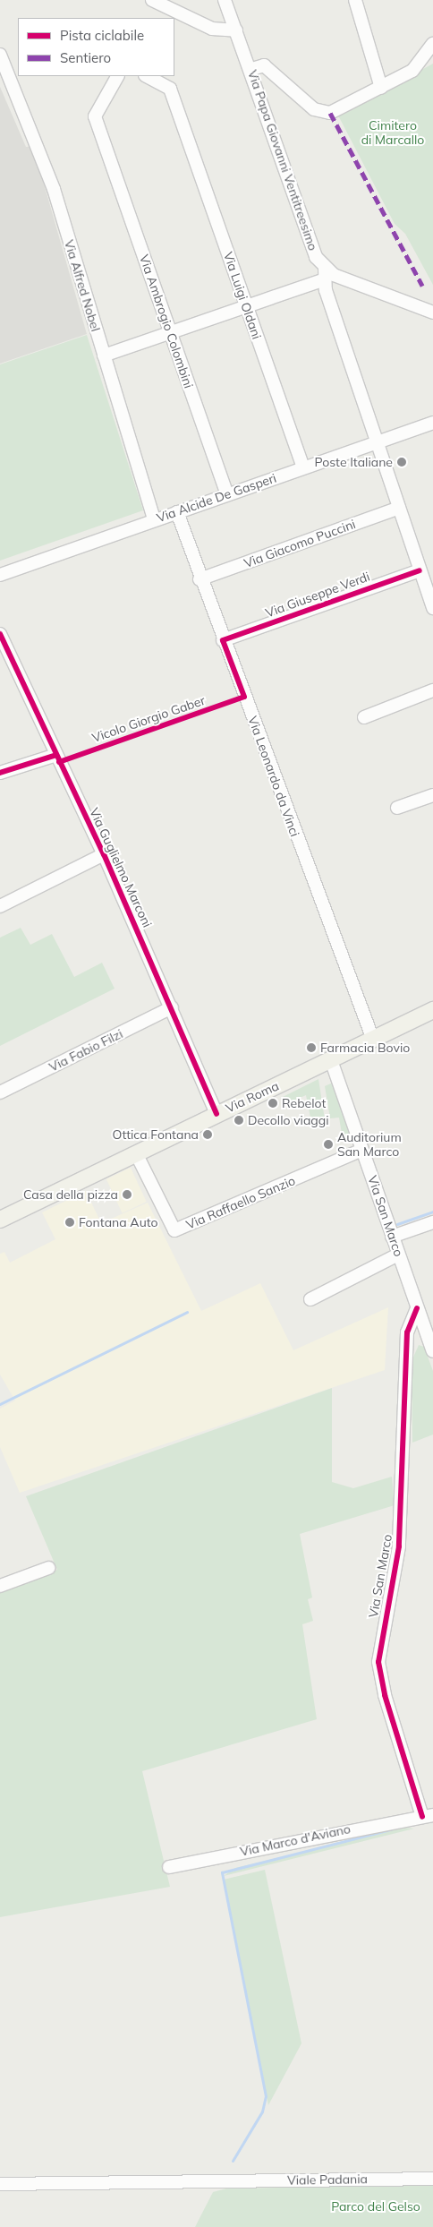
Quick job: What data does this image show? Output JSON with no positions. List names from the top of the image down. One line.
{"streets":{"main road":["Via Roma"],"street":["Via Papa Giovanni Ventitreesimo","Via Alfred Nobel","Via Luigi Oldani","Via Ambrogio Colombini","Via Alcide De Gasperi","Via Giacomo Puccini","Via Giuseppe Verdi","Via Leonardo da Vinci","Via Guglielmo Marconi","Via Fabio Filzi","Via Raffaello Sanzio","Via San Marco","Via Marco d'Aviano","Viale Padania"],"cycle path":["Vicolo Giorgio Gaber"]},"crossings":[["Via Papa Giovanni Ventitreesimo","Via Alcide De Gasperi"],["Via Papa Giovanni Ventitreesimo","Via Giacomo Puccini"],["Via Papa Giovanni Ventitreesimo","Via Giuseppe Verdi"],["Via Alfred Nobel","Via Alcide De Gasperi"],["Via Luigi Oldani","Via Alcide De Gasperi"],["Via Ambrogio Colombini","Via Alcide De Gasperi"],["Via Alcide De Gasperi","Via Leonardo da Vinci"],["Via Giacomo Puccini","Via Leonardo da Vinci"],["Via Giuseppe Verdi","Via Leonardo da Vinci"],["Via Leonardo da Vinci","Via Roma"],["Via Guglielmo Marconi","Via Fabio Filzi"],["Via Guglielmo Marconi","Via Roma"],["Via Roma","Via Raffaello Sanzio"],["Via Roma","Via San Marco"],["Via Raffaello Sanzio","Via San Marco"],["Via San Marco","Via Marco d'Aviano"]],"parks":["Cimitero di Marcallo","Parco del Gelso"],"places":["Poste Italiane","Farmacia Bovio","Rebelot","Decollo viaggi","Ottica Fontana","Auditorium San Marco","Casa della pizza","Fontana Auto"],"legend":["Pista ciclabile","Sentiero"]}
